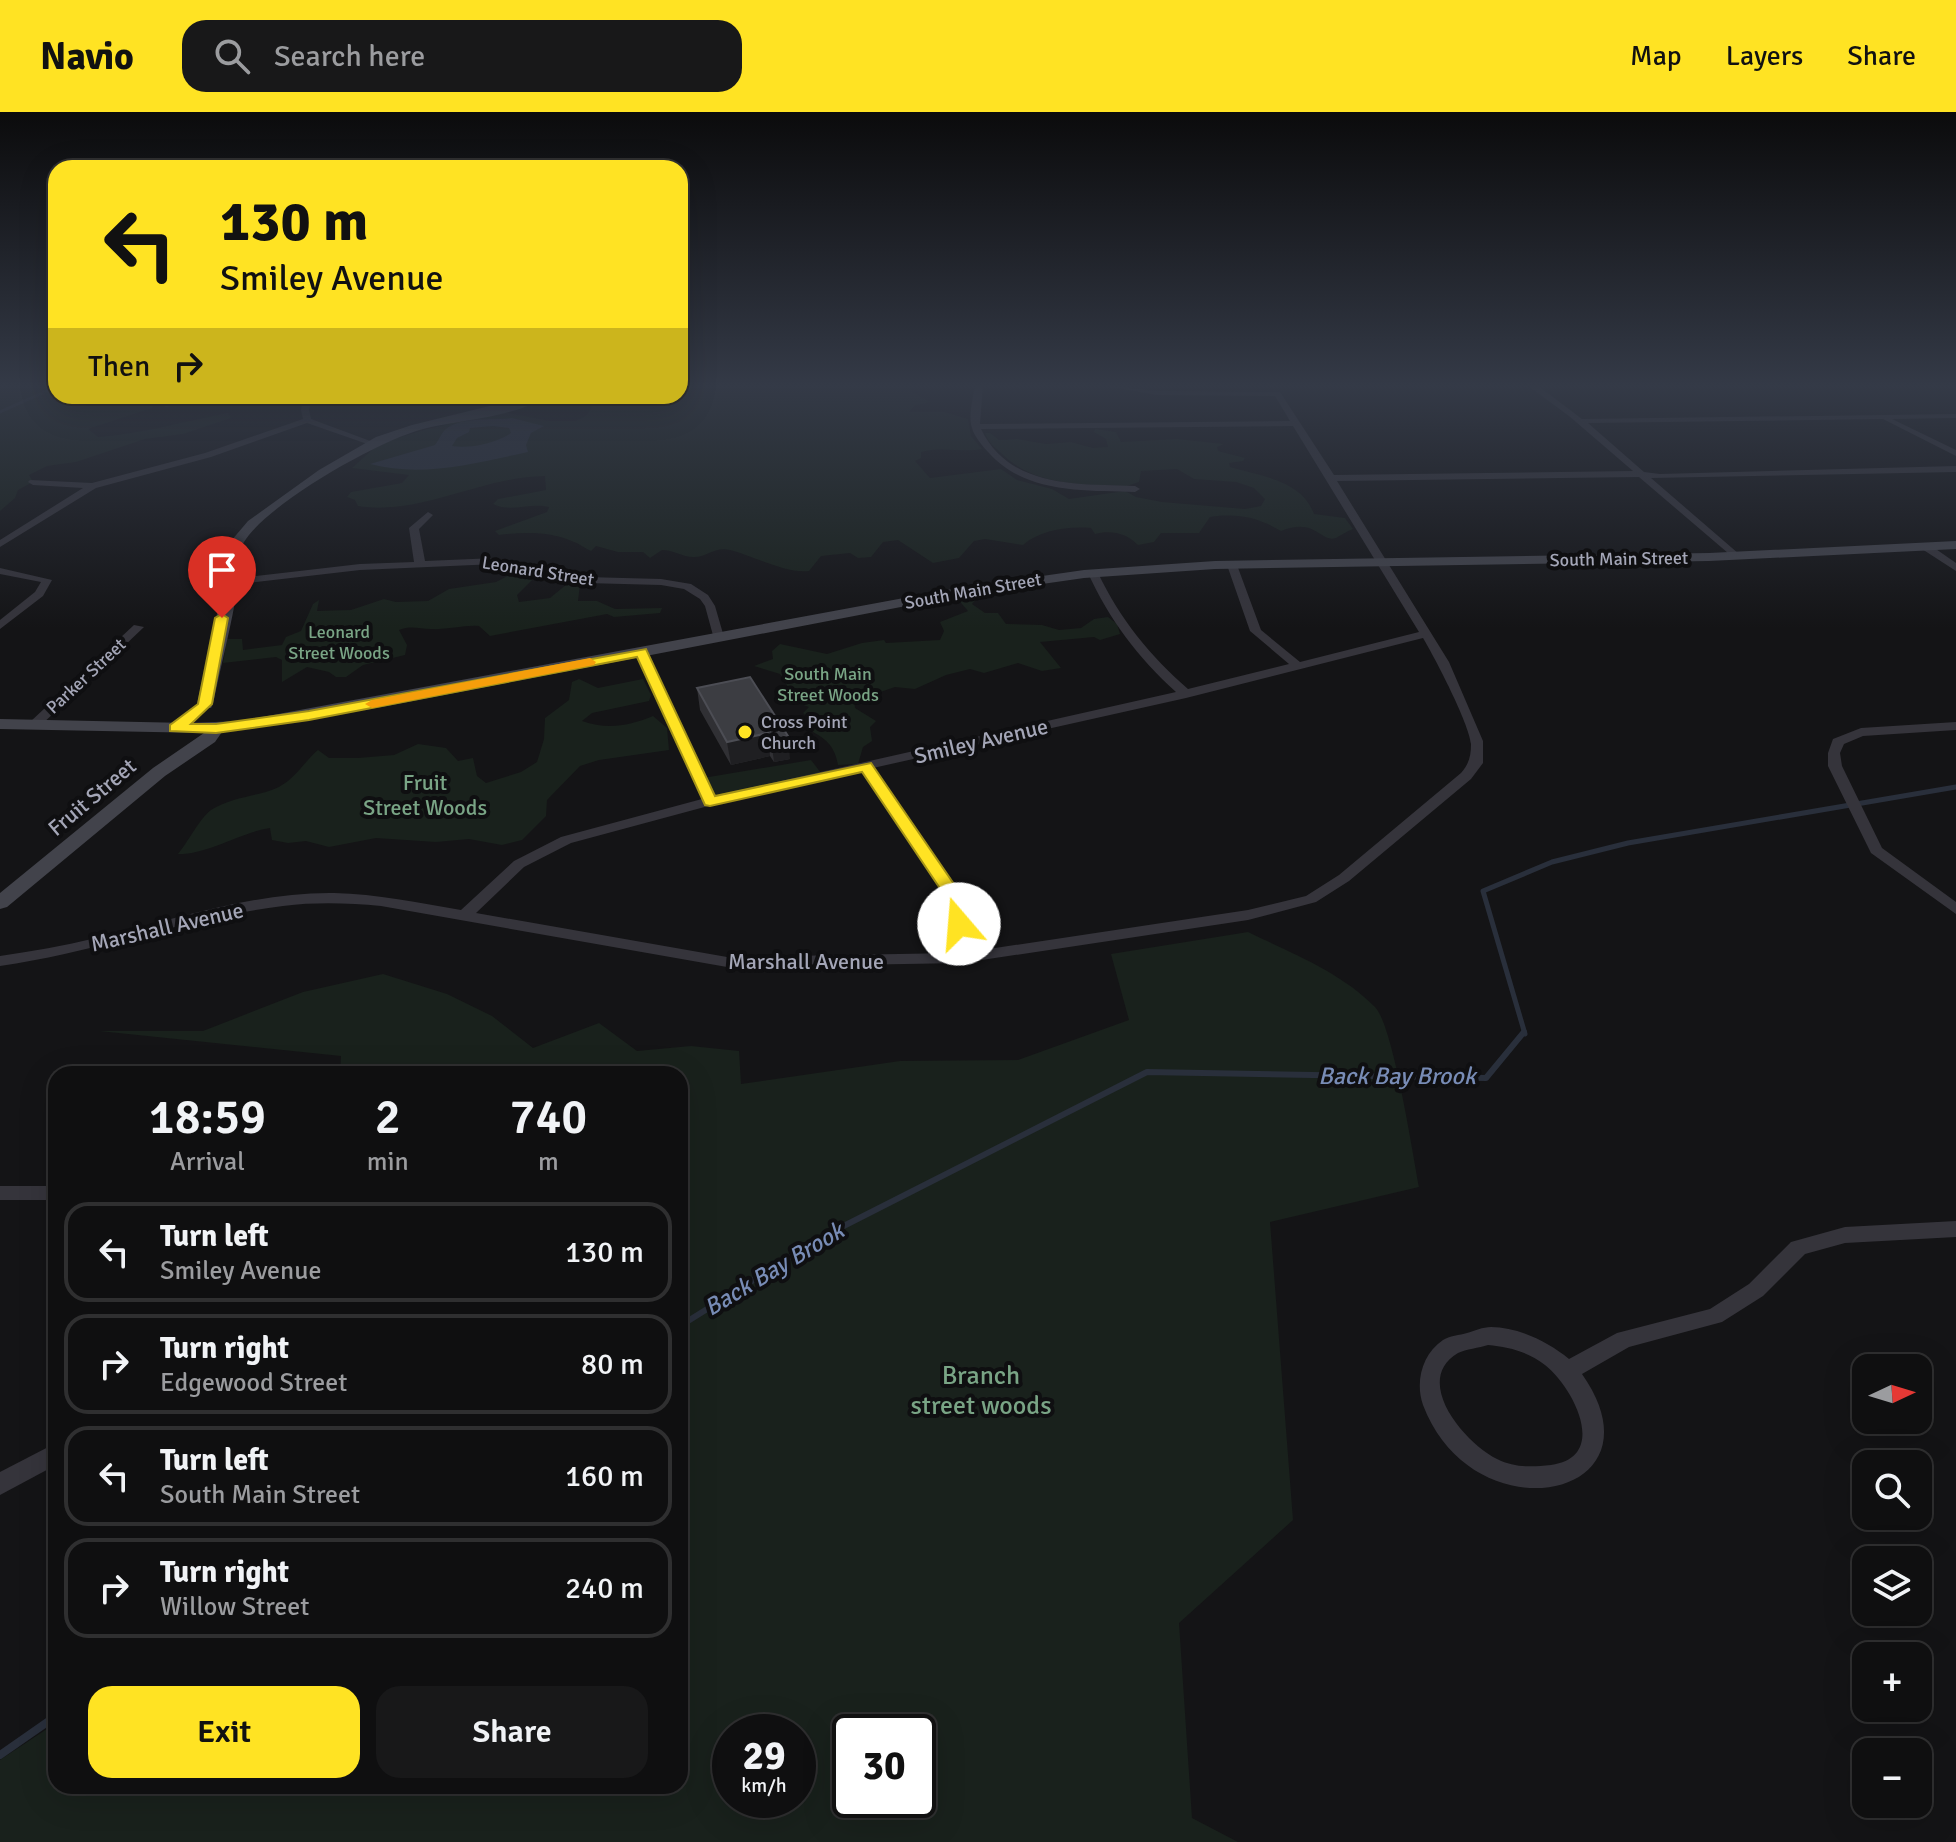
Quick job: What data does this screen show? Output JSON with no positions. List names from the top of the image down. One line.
{"streets":{"main road":["South Main Street","Fruit Street"],"street":["Leonard Street","Parker Street","Smiley Avenue","Marshall Avenue"]},"crossings":[["South Main Street","Leonard Street"],["South Main Street","Parker Street"],["South Main Street","Fruit Street"],["South Main Street","Marshall Avenue"],["Smiley Avenue","Marshall Avenue"]],"water":["Back Bay Brook"],"parks":["Leonard Street Woods","South Main Street Woods","Fruit Street Woods","Branch street woods"],"places":["Cross Point Church"],"north":"right","page":{"header":"Navio","search":"Search here","nav":["Map","Layers","Share"],"turn":["130 m","Smiley Avenue"],"then":"Then","eta":["18:59","Arrival","2","min","740","m"],"list":[{"name":"Turn left","note":"Smiley Avenue","value":"130 m"},{"name":"Turn right","note":"Edgewood Street","value":"80 m"},{"name":"Turn left","note":"South Main Street","value":"160 m"},{"name":"Turn right","note":"Willow Street","value":"240 m"}],"map_buttons":["+","−"],"buttons":["Exit","Share"],"speed":"29 km/h","limit":"30"}}
